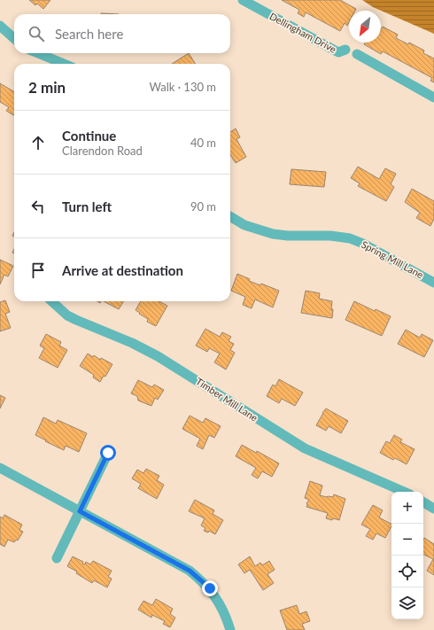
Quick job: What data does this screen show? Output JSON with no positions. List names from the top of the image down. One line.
{"streets":{"street":["Dellingham Drive","Spring Mill Lane","Timber Mill Lane"]},"north":"bottom left","page":{"search":"Search here","heading":["2 min","Walk · 130 m"],"list":[["Continue","Clarendon Road","40 m"],["Turn left","90 m"],"Arrive at destination"],"map_buttons":["+","−"]}}
